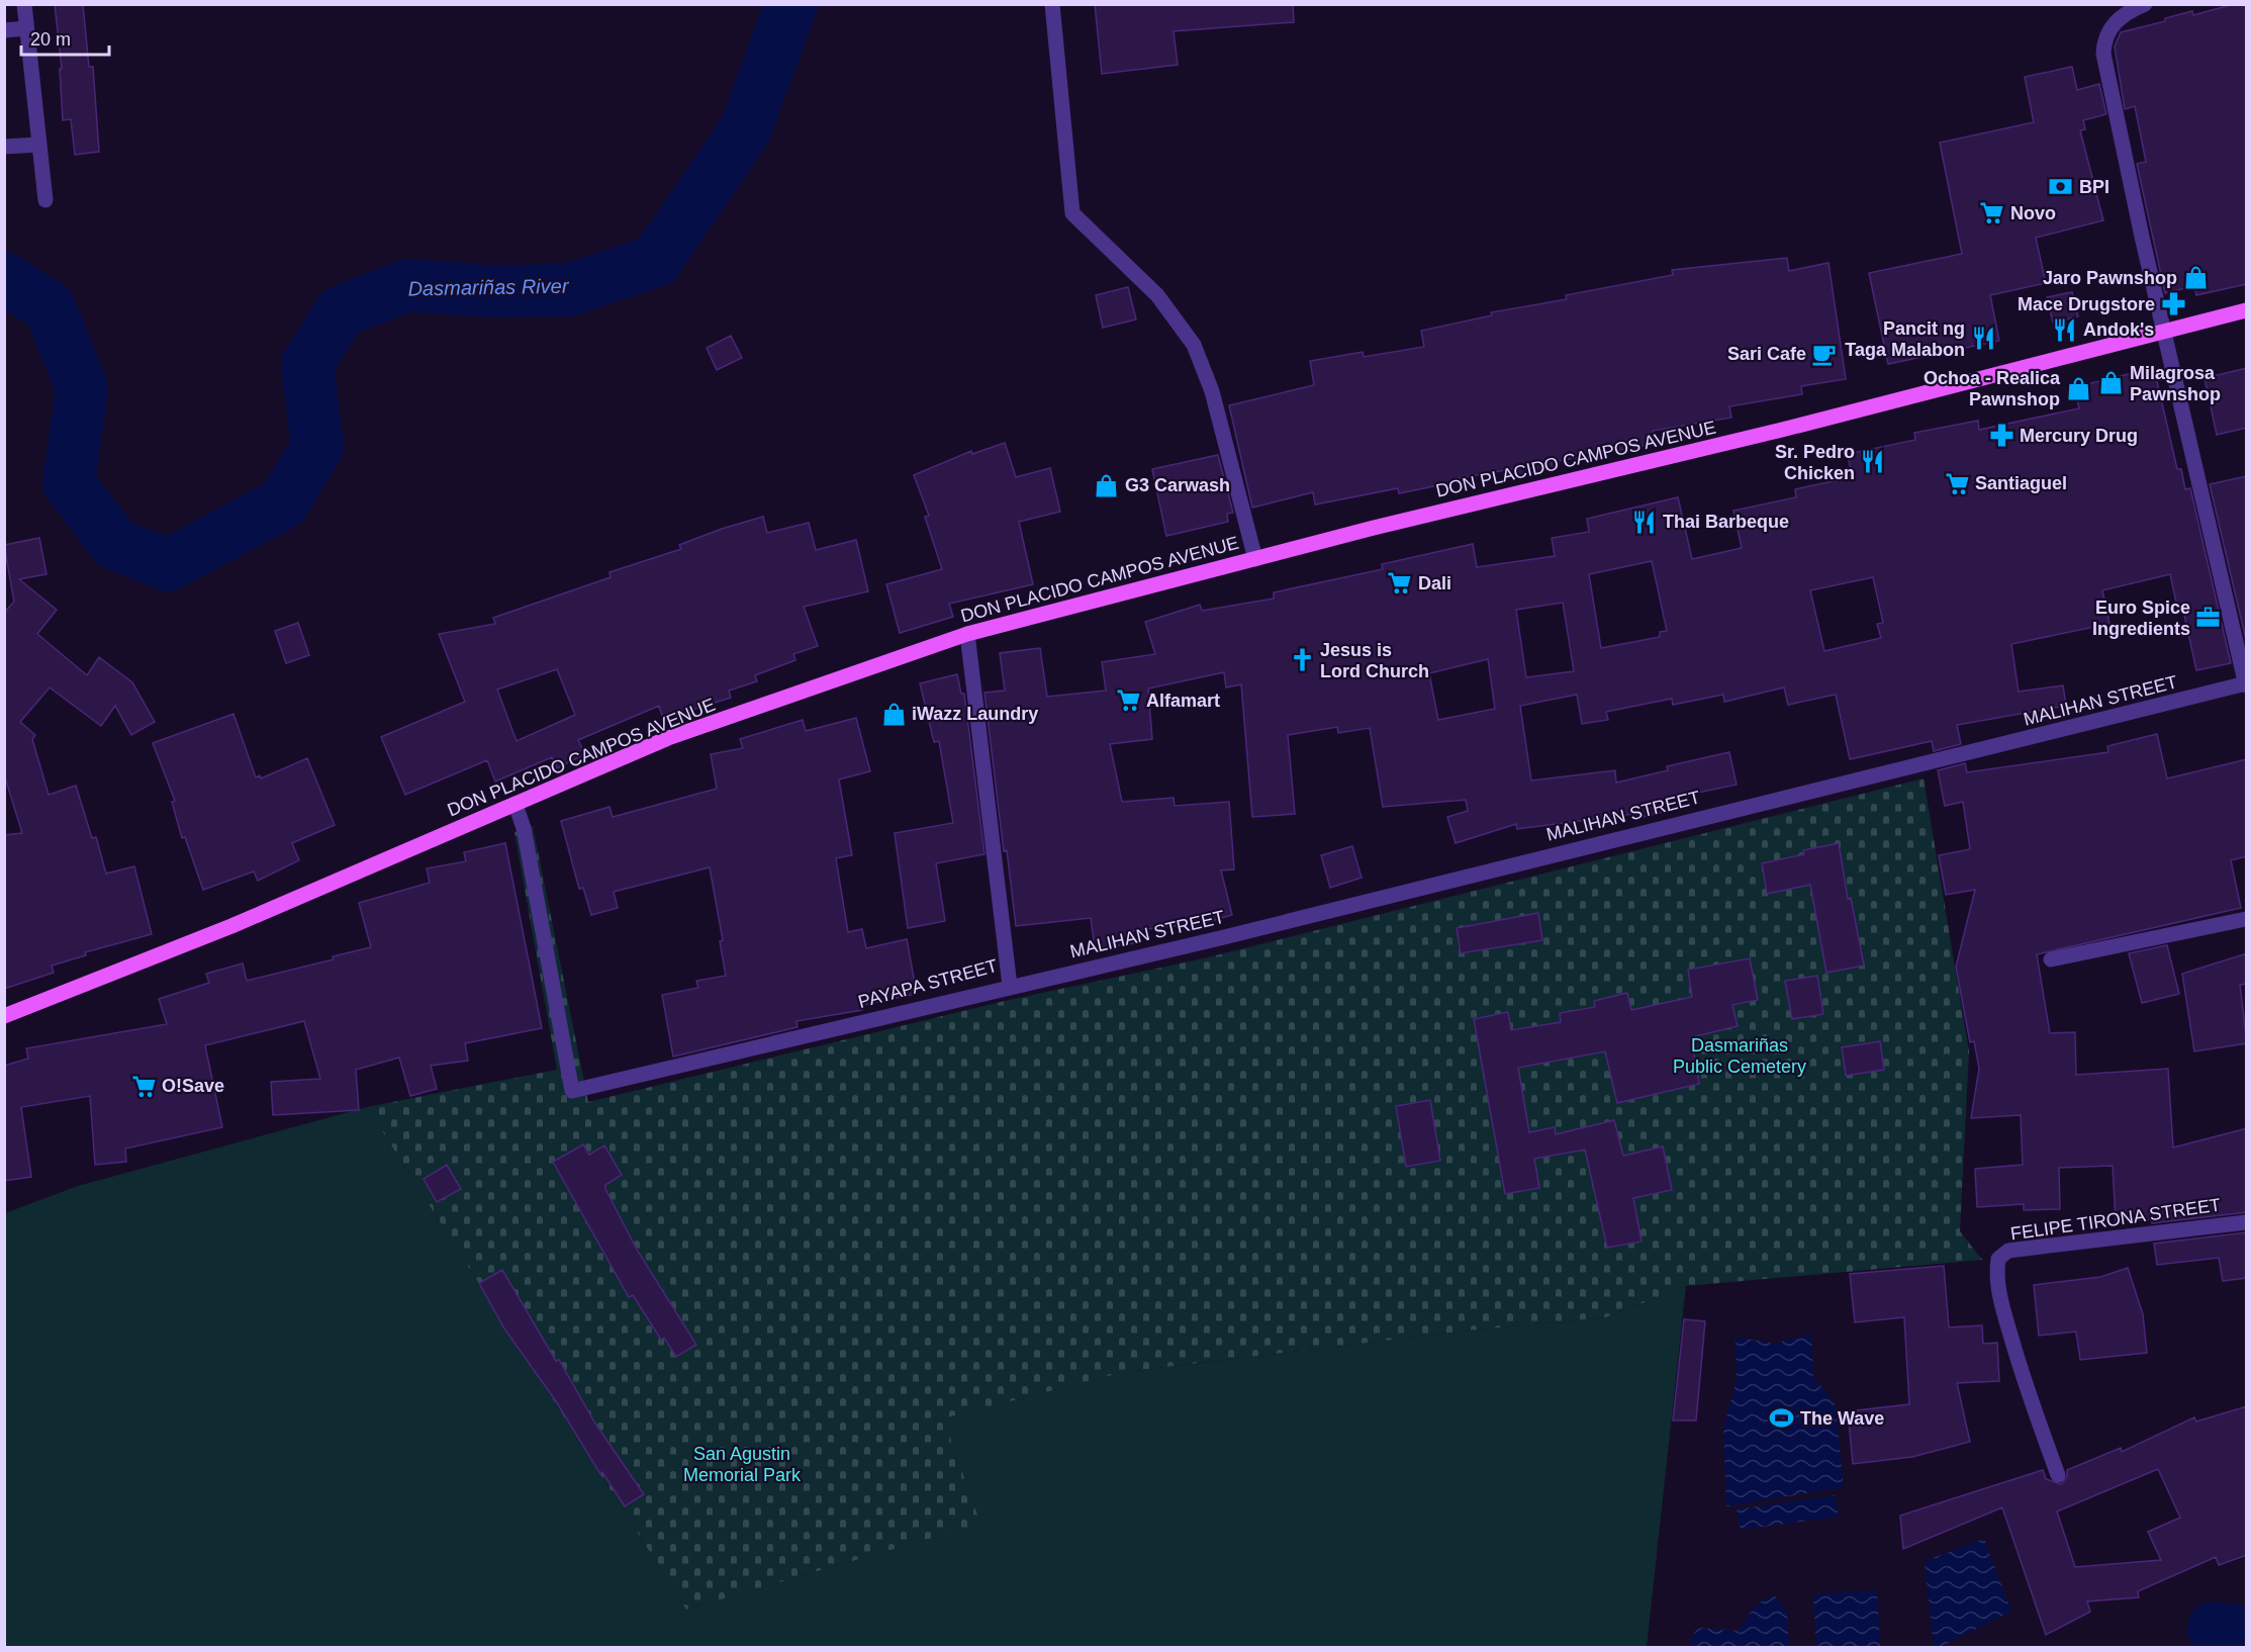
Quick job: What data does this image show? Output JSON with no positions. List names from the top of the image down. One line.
{"streets":{"main road":["DON PLACIDO CAMPOS AVENUE"],"street":["MALIHAN STREET","PAYAPA STREET","FELIPE TIRONA STREET"]},"crossings":[["DON PLACIDO CAMPOS AVENUE","PAYAPA STREET"],["MALIHAN STREET","PAYAPA STREET"]],"water":["Dasmariñas River"],"parks":["Dasmariñas Public Cemetery","San Agustin Memorial Park"],"places":{"bank":["BPI"],"supermarket":["Novo","Santiaguel","Dali","Alfamart","O!Save"],"shop":["Jaro Pawnshop","Milagrosa Pawnshop","Ochoa - Realica Pawnshop","G3 Carwash","iWazz Laundry"],"pharmacy":["Mace Drugstore","Mercury Drug"],"restaurant":["Andok's","Pancit ng Taga Malabon","Sr. Pedro Chicken","Thai Barbeque"],"cafe":["Sari Cafe"],"office":["Euro Spice Ingredients"],"church":["Jesus is Lord Church"],"sports":["The Wave"]},"scale_bar":"20 m"}
